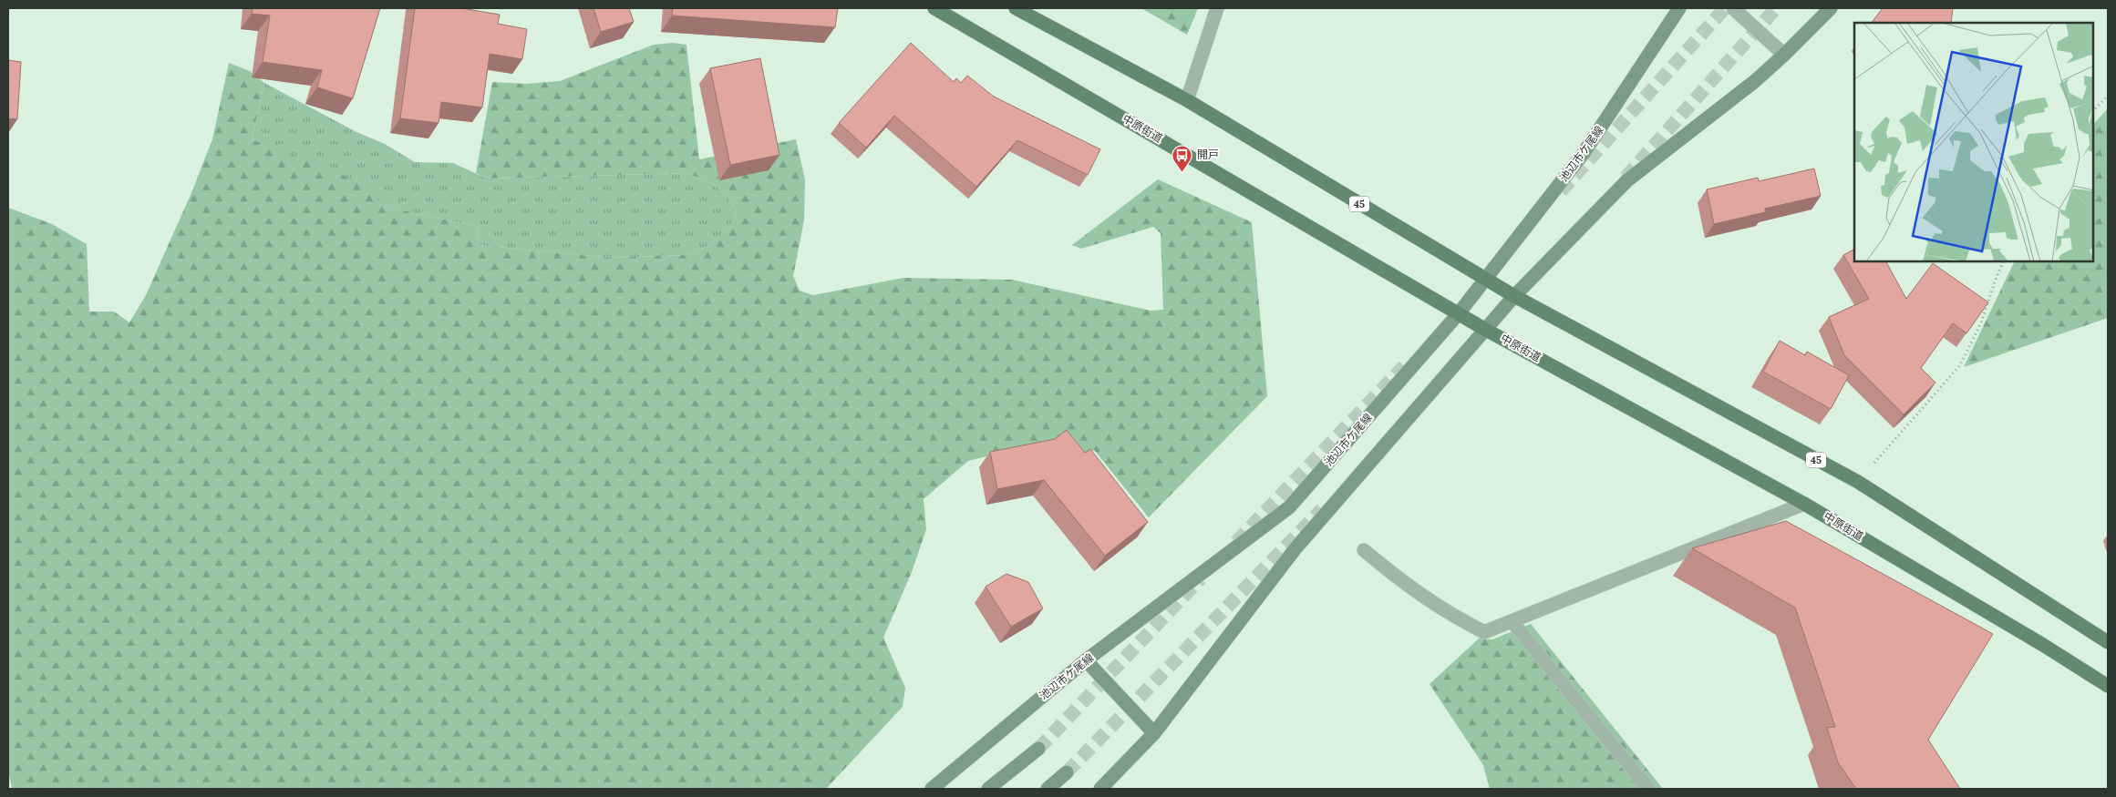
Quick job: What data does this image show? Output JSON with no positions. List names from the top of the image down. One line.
{"streets":{"main road":["中原街道","45"],"street":["池辺市ケ尾線"]},"crossings":[["中原街道","池辺市ケ尾線"],["池辺市ケ尾線","45"]],"places":{"bus stop":["開戸"]}}
